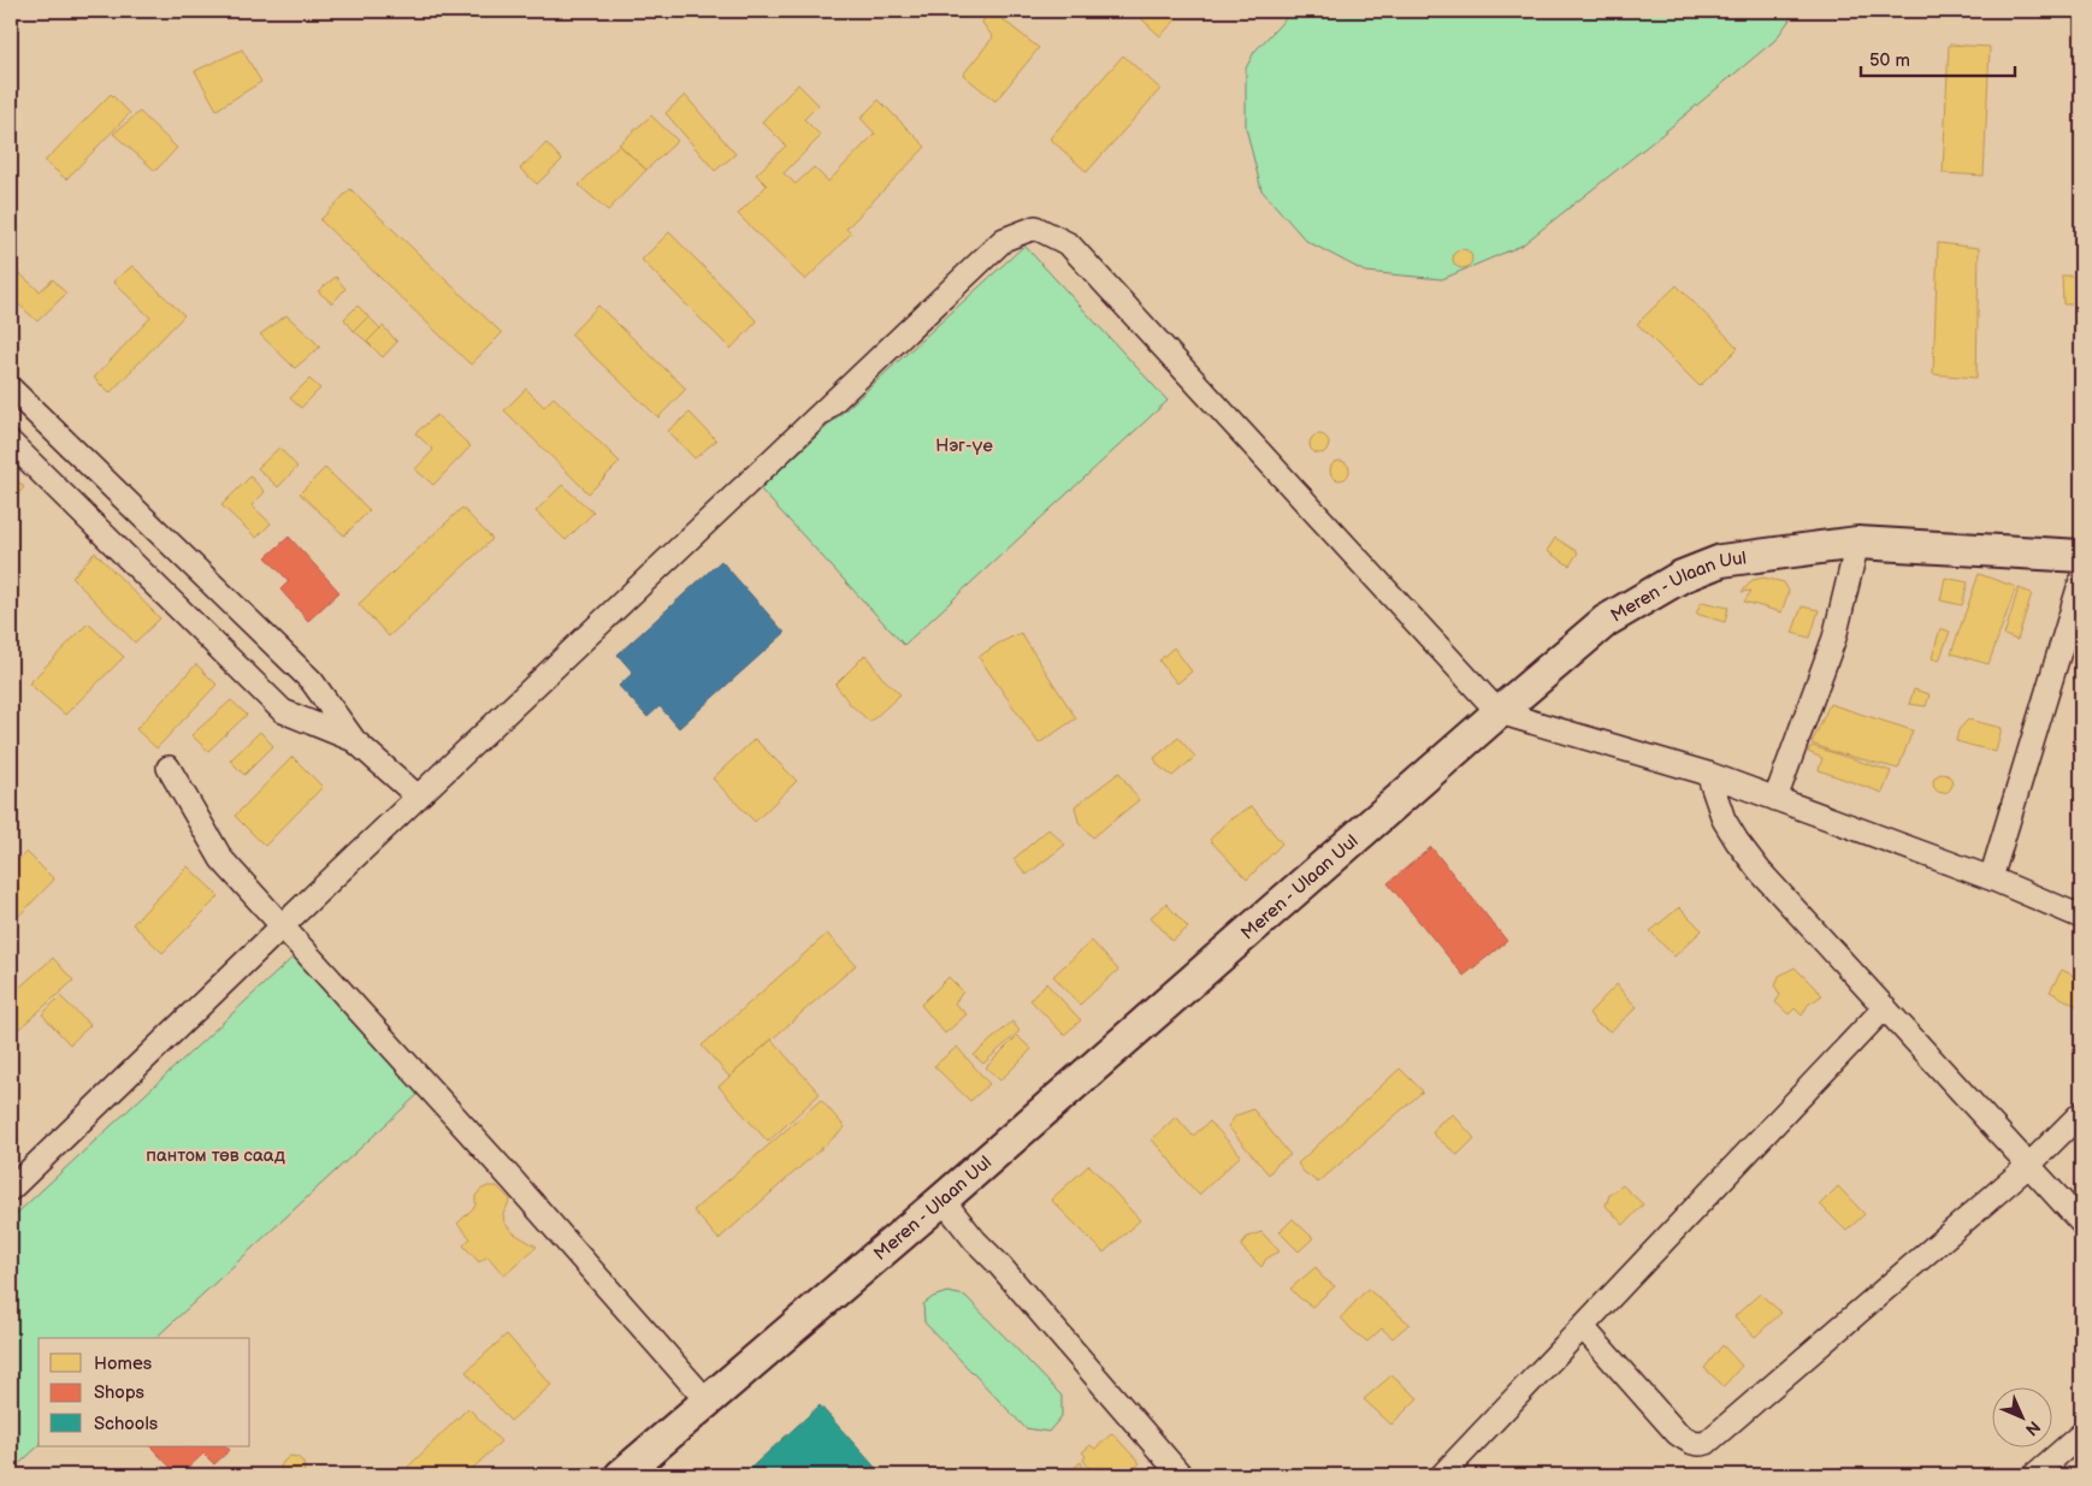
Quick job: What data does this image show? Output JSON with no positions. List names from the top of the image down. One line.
{"streets":{"street":["Meren - Ulaan Uul"]},"parks":["Нэг-үе","пантом төв саад"],"legend":["Homes","Shops","Schools"],"scale_bar":"50 m","north":"bottom right"}
